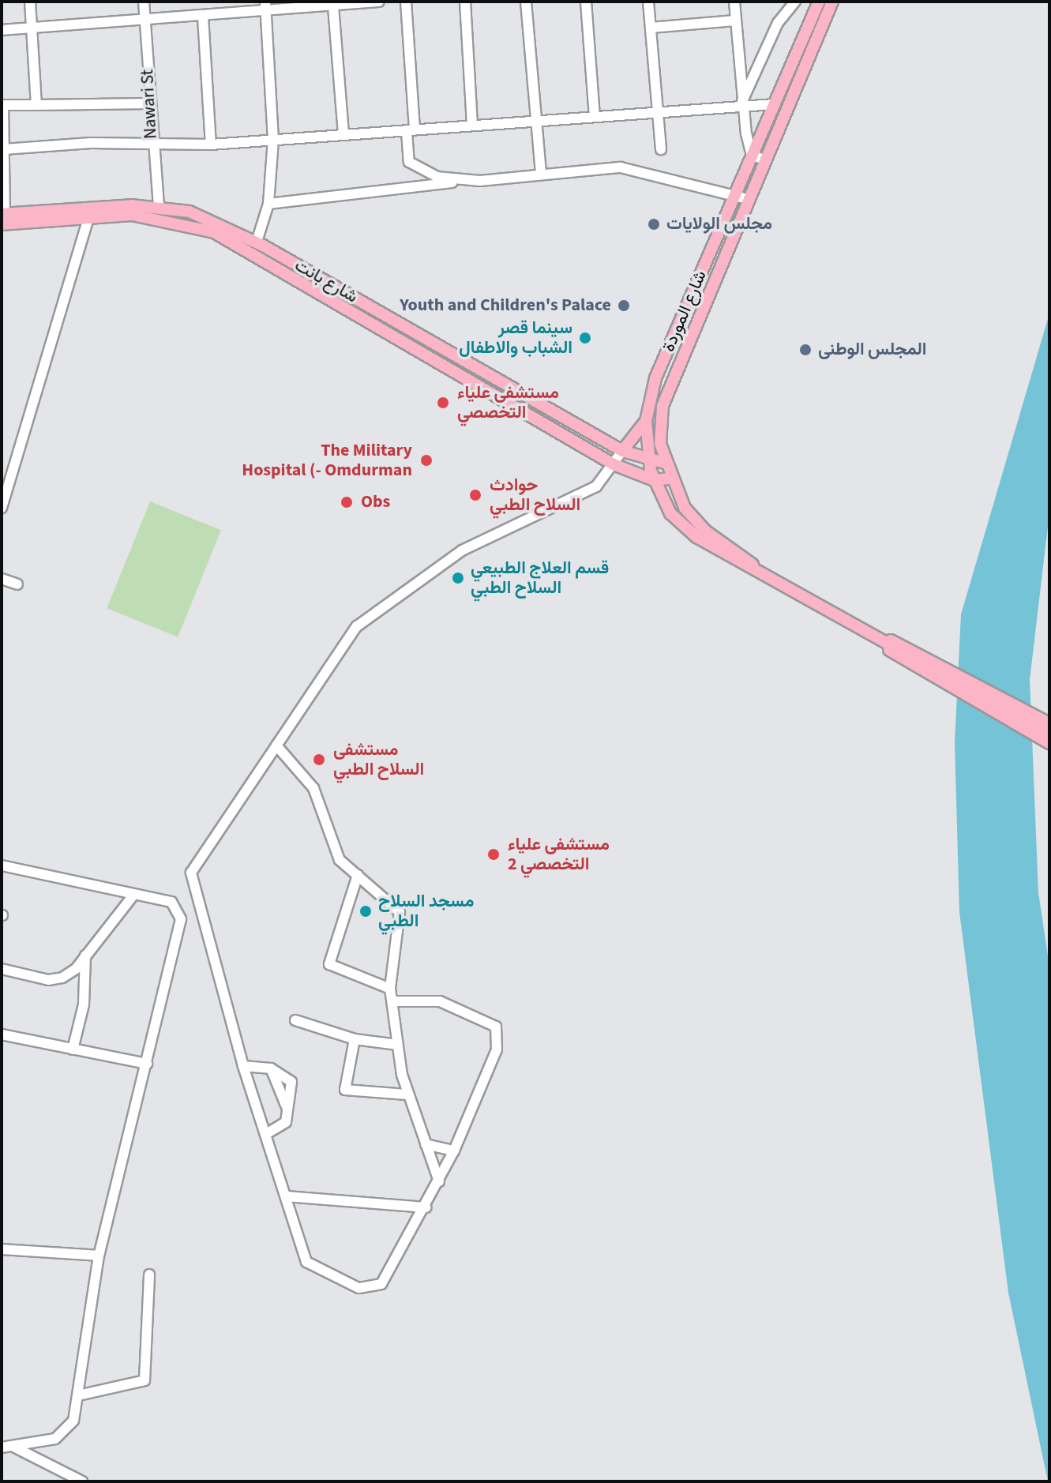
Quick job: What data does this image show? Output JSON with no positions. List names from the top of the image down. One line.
{"streets":{"main road":["شارع بانت","شارع الموردة"],"street":["Nawari St"]},"crossings":[["Nawari St","شارع بانت"],["شارع بانت","شارع الموردة"]],"places":["مجلس الولايات","Youth and Children's Palace","سينما قصر الشباب والاطفال","المجلس الوطنى","مستشفى علياء التخصصي","The Military Hospital (- Omdurman","حوادث السلاح الطبي","Obs","قسم العلاج الطبيعي السلاح الطبي","مستشفى السلاح الطبي","مستشفى علياء التخصصي 2","مسجد السلاح الطبي"]}
